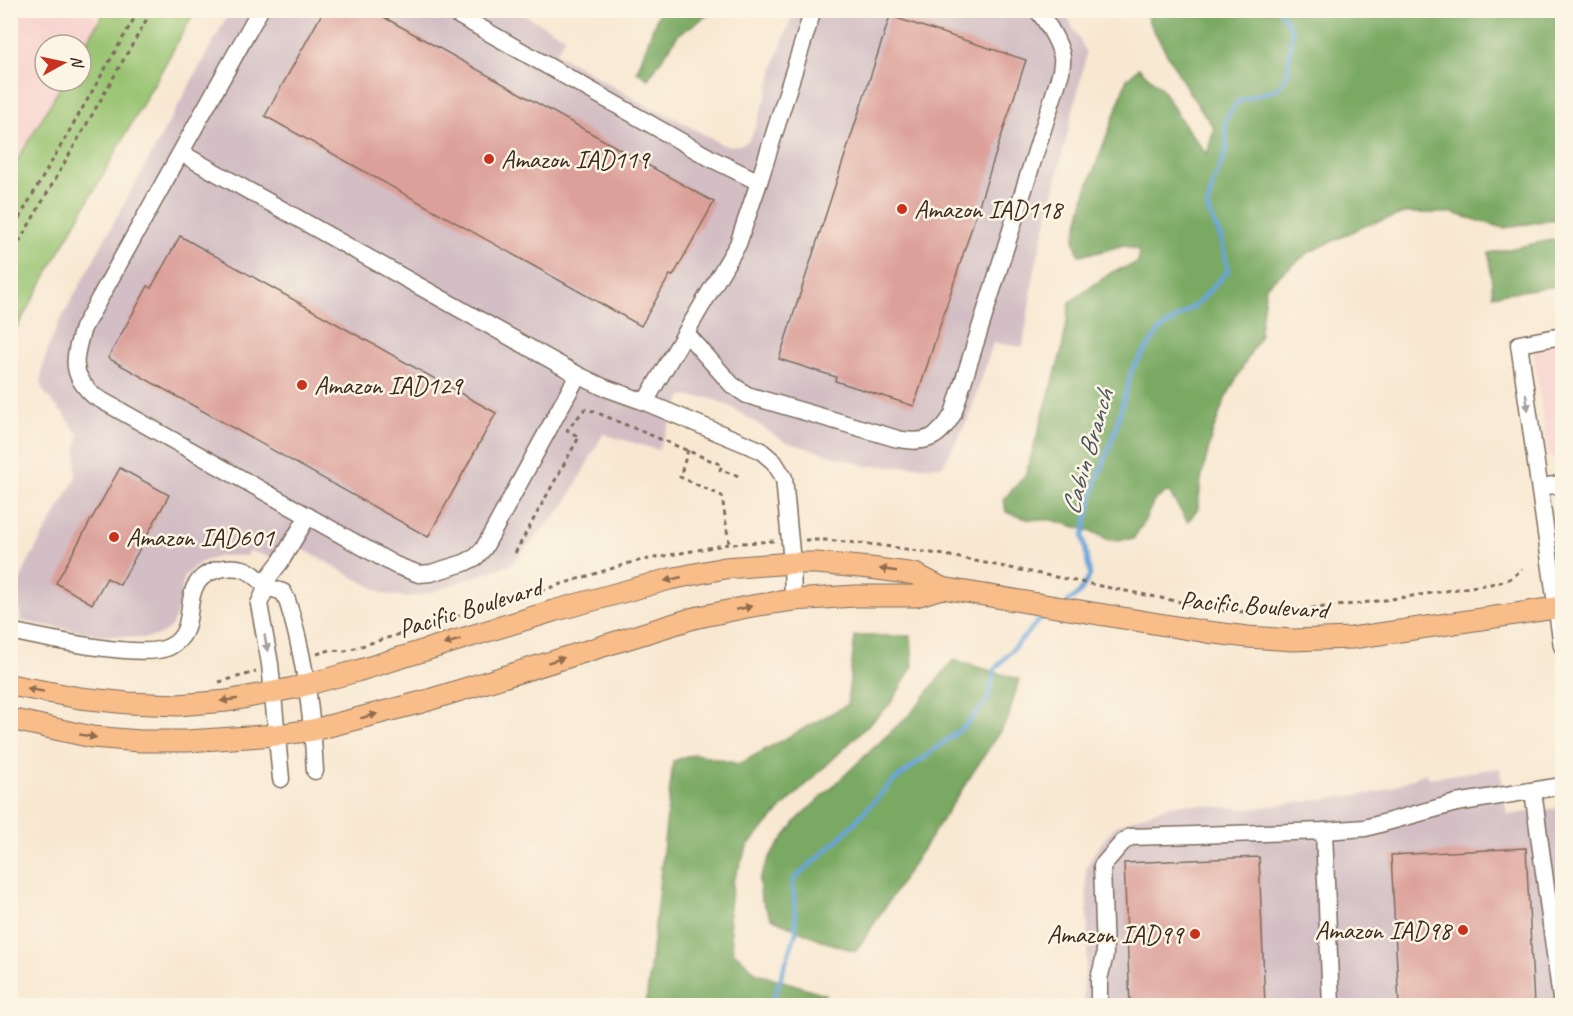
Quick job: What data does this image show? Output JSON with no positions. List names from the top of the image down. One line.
{"streets":{"main road":["Pacific Boulevard"]},"water":["Cabin Branch"],"places":["Amazon IAD119","Amazon IAD118","Amazon IAD129","Amazon IAD601","Amazon IAD98","Amazon IAD99"],"north":"right"}
